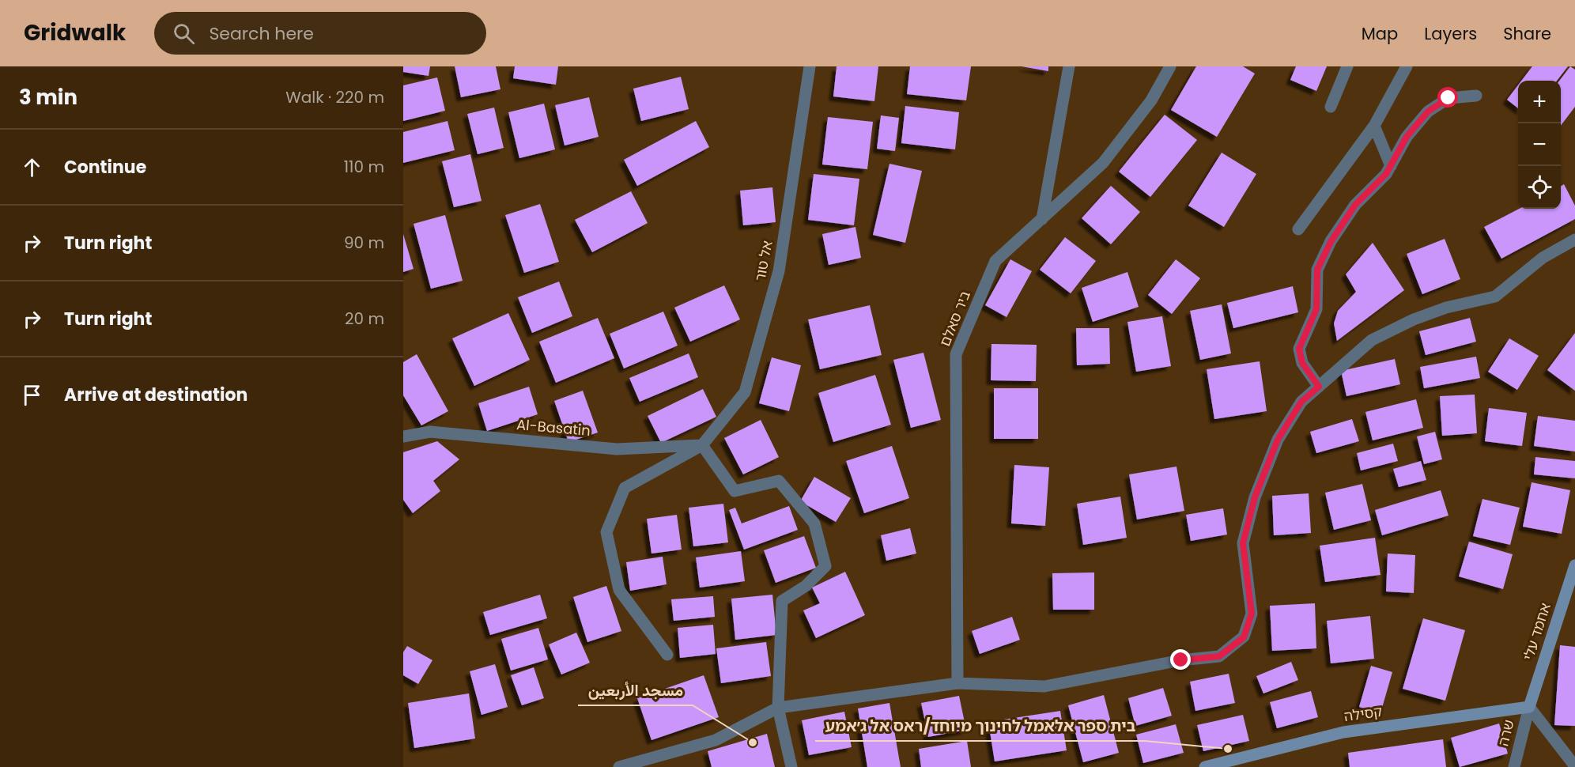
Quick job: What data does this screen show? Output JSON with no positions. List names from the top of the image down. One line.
{"streets":{"street":["אל טור","ביר סאלם","Al-Basatin","אחמד עלי","קסילה","שרה"]},"crossings":[["אל טור","Al-Basatin"],["אחמד עלי","קסילה"],["אחמד עלי","שרה"],["קסילה","שרה"]],"places":["مسجد الأربعين","בית ספר אלאמל לחינוך מיוחד/ראס אל ג׳אמע"],"page":{"header":"Gridwalk","search":"Search here","nav":["Map","Layers","Share"],"heading":["3 min","Walk · 220 m"],"map_buttons":["+","−"],"list":[["Continue","110 m"],["Turn right","90 m"],["Turn right","20 m"],"Arrive at destination"]}}
